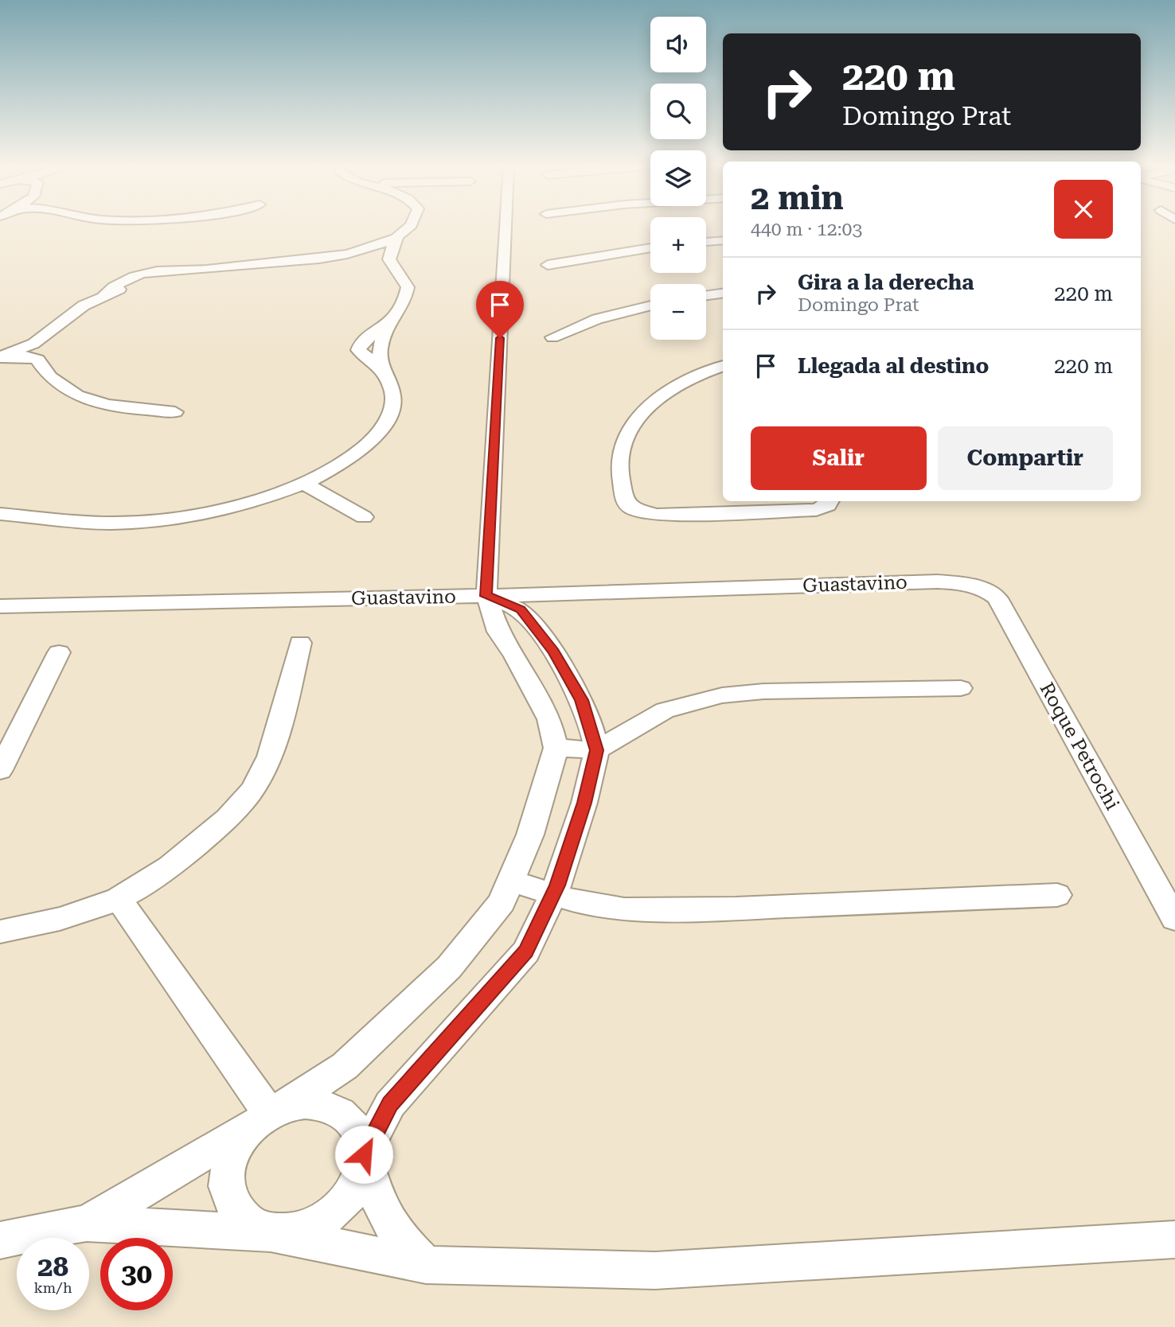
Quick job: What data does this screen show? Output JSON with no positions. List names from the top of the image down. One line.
{"streets":{"street":["Guastavino","Roque Petrochi"]},"crossings":[["Guastavino","Roque Petrochi"]],"page":{"map_buttons":["+","−"],"turn":["220 m","Domingo Prat"],"heading":["2 min","440 m · 12:03"],"list":[{"name":"Gira a la derecha","note":"Domingo Prat","value":"220 m"},{"name":"Llegada al destino","value":"220 m"}],"buttons":["Salir","Compartir"],"speed":"28 km/h","limit":"30"}}
